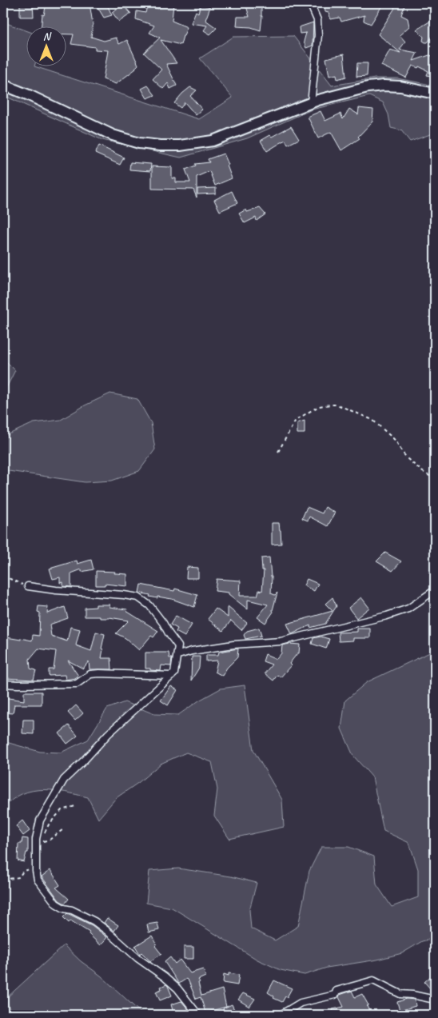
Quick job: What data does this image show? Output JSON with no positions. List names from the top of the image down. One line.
{"north":"top"}
